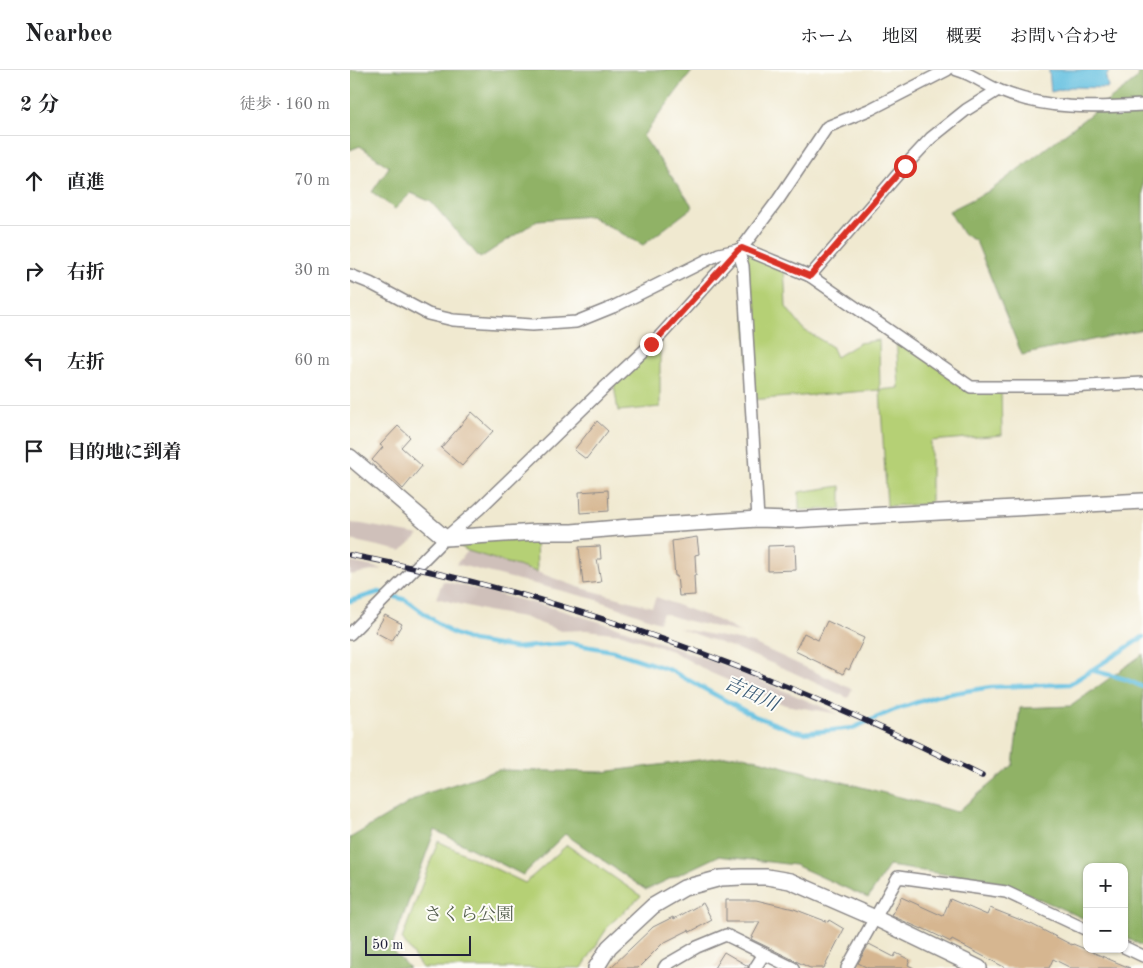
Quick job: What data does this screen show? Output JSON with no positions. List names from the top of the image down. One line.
{"water":["吉田川"],"parks":["さくら公園"],"scale_bar":"50 m","page":{"header":"Nearbee","nav":["ホーム","地図","概要","お問い合わせ"],"heading":["2 分","徒歩 · 160 m"],"list":[["直進","70 m"],["右折","30 m"],["左折","60 m"],"目的地に到着"],"map_buttons":["+","−"],"scale":"50 m"}}
